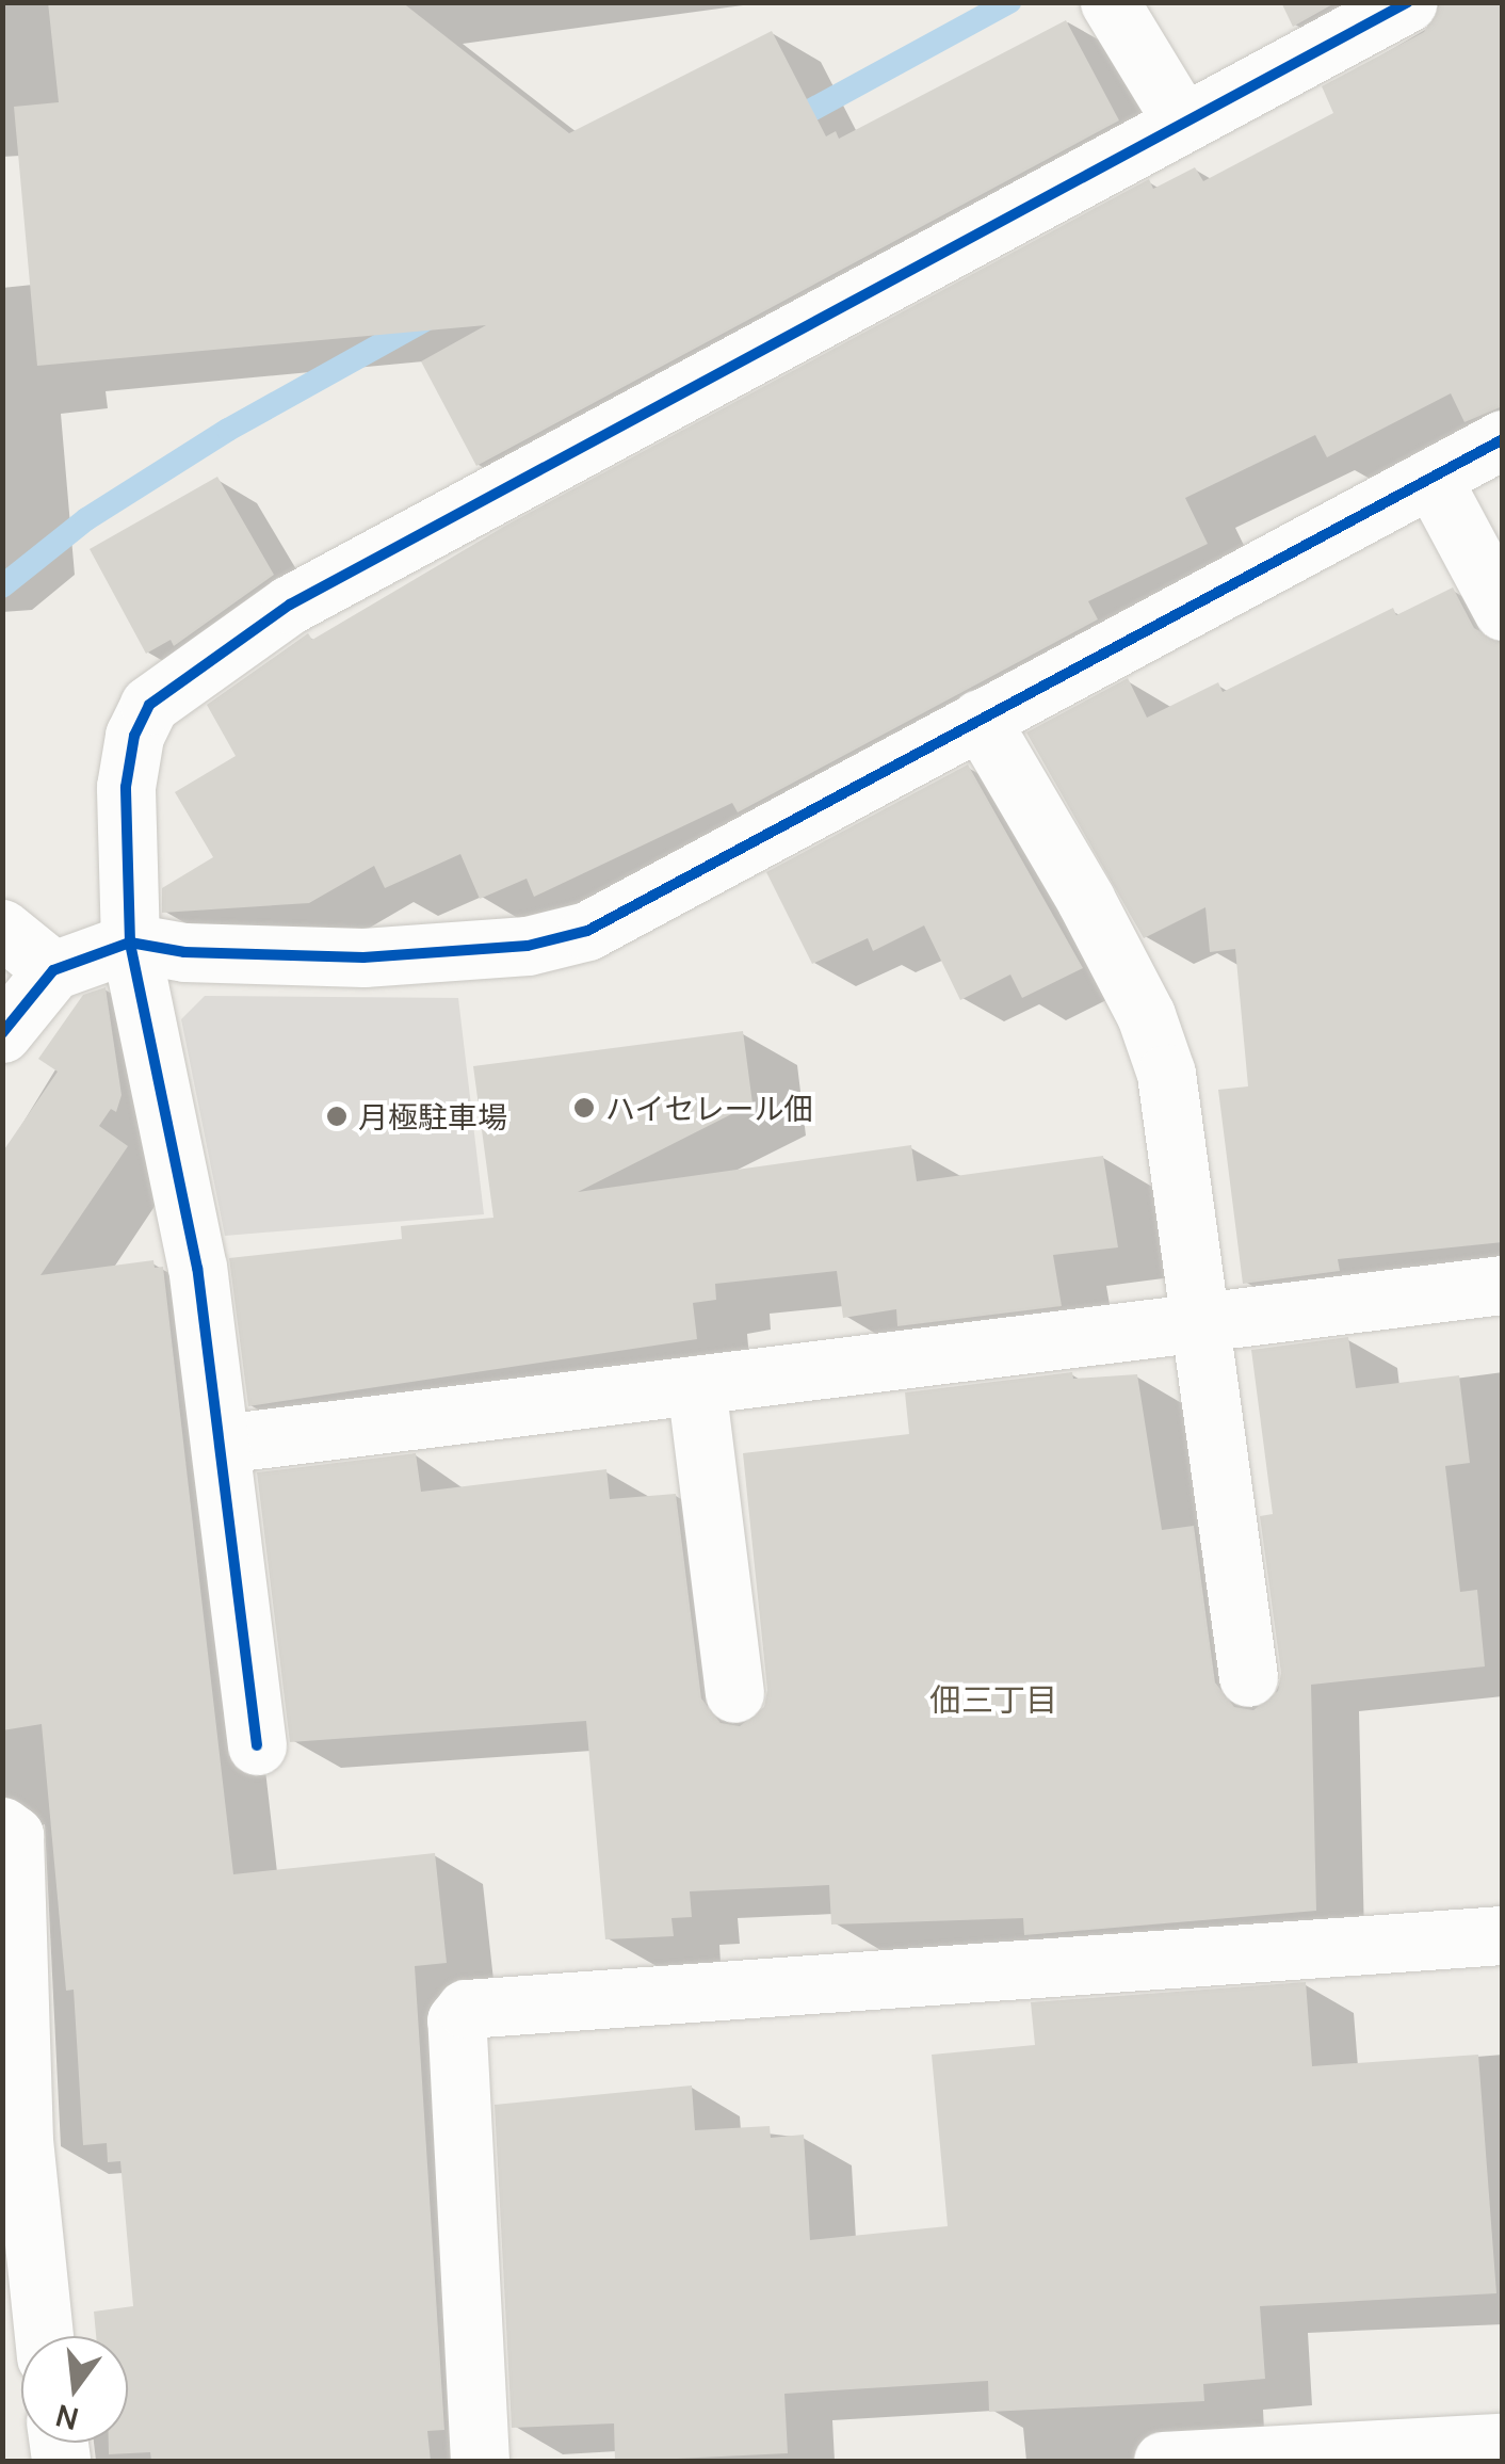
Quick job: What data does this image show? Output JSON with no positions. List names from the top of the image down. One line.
{"districts":["佃三丁目"],"places":["ハイセレール佃","月極駐車場"],"north":"bottom"}
